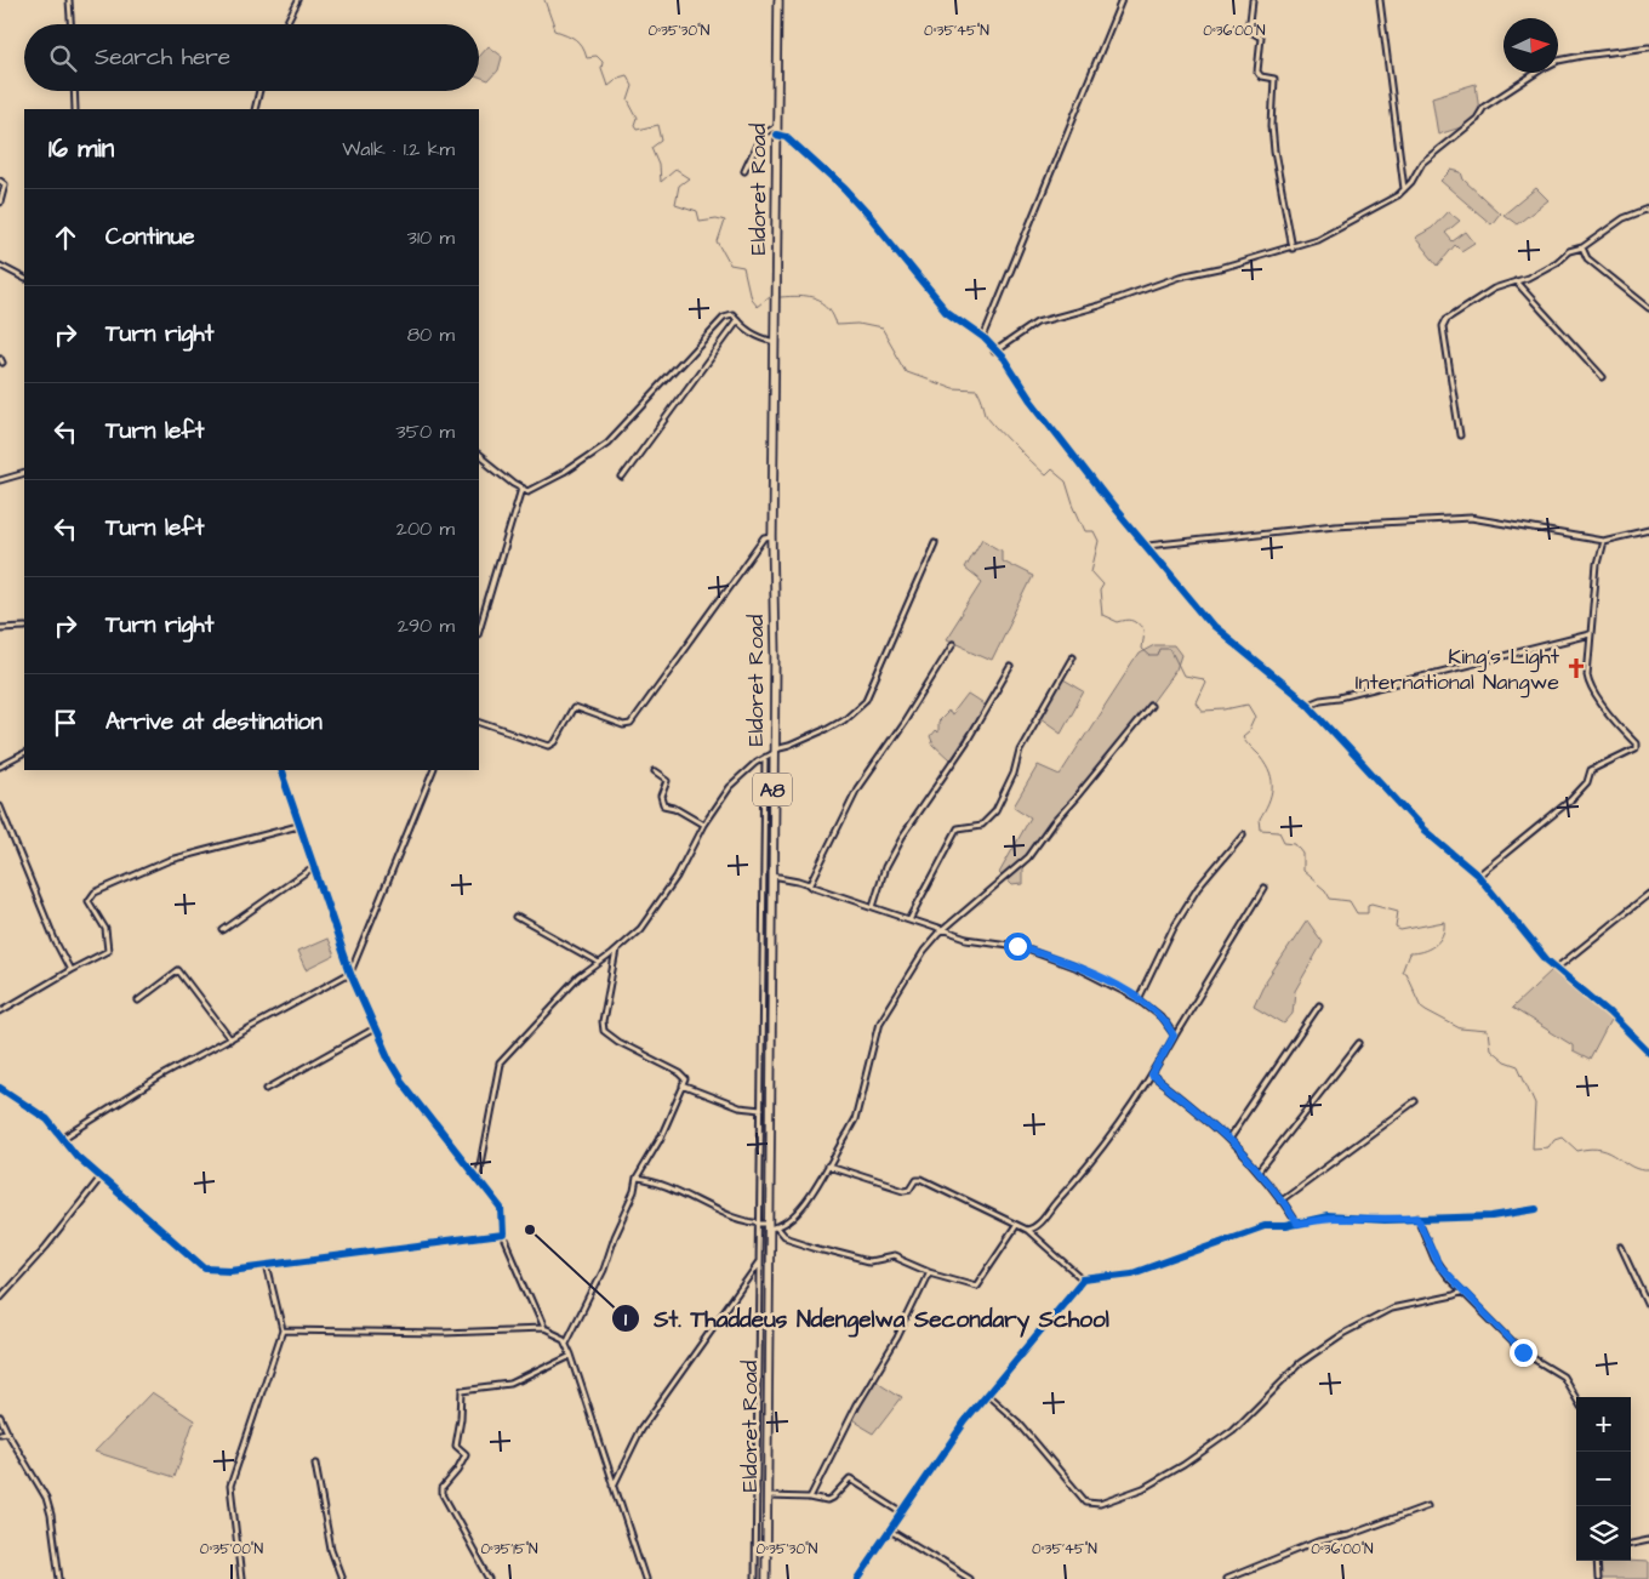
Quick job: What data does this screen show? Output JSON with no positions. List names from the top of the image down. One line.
{"streets":{"highway":["Eldoret Road","A8"]},"places":{"church":["King's Light International Nangwe"],"other":["St. Thaddeus Ndengelwa Secondary School"]},"north":"right","page":{"search":"Search here","heading":["16 min","Walk · 1.2 km"],"list":[["Continue","310 m"],["Turn right","80 m"],["Turn left","350 m"],["Turn left","200 m"],["Turn right","290 m"],"Arrive at destination"],"map_buttons":["+","−"]},"coordinates":["0°35'30\"N","0°35'45\"N","0°36'00\"N","0°35'00\"N","0°35'15\"N"]}
